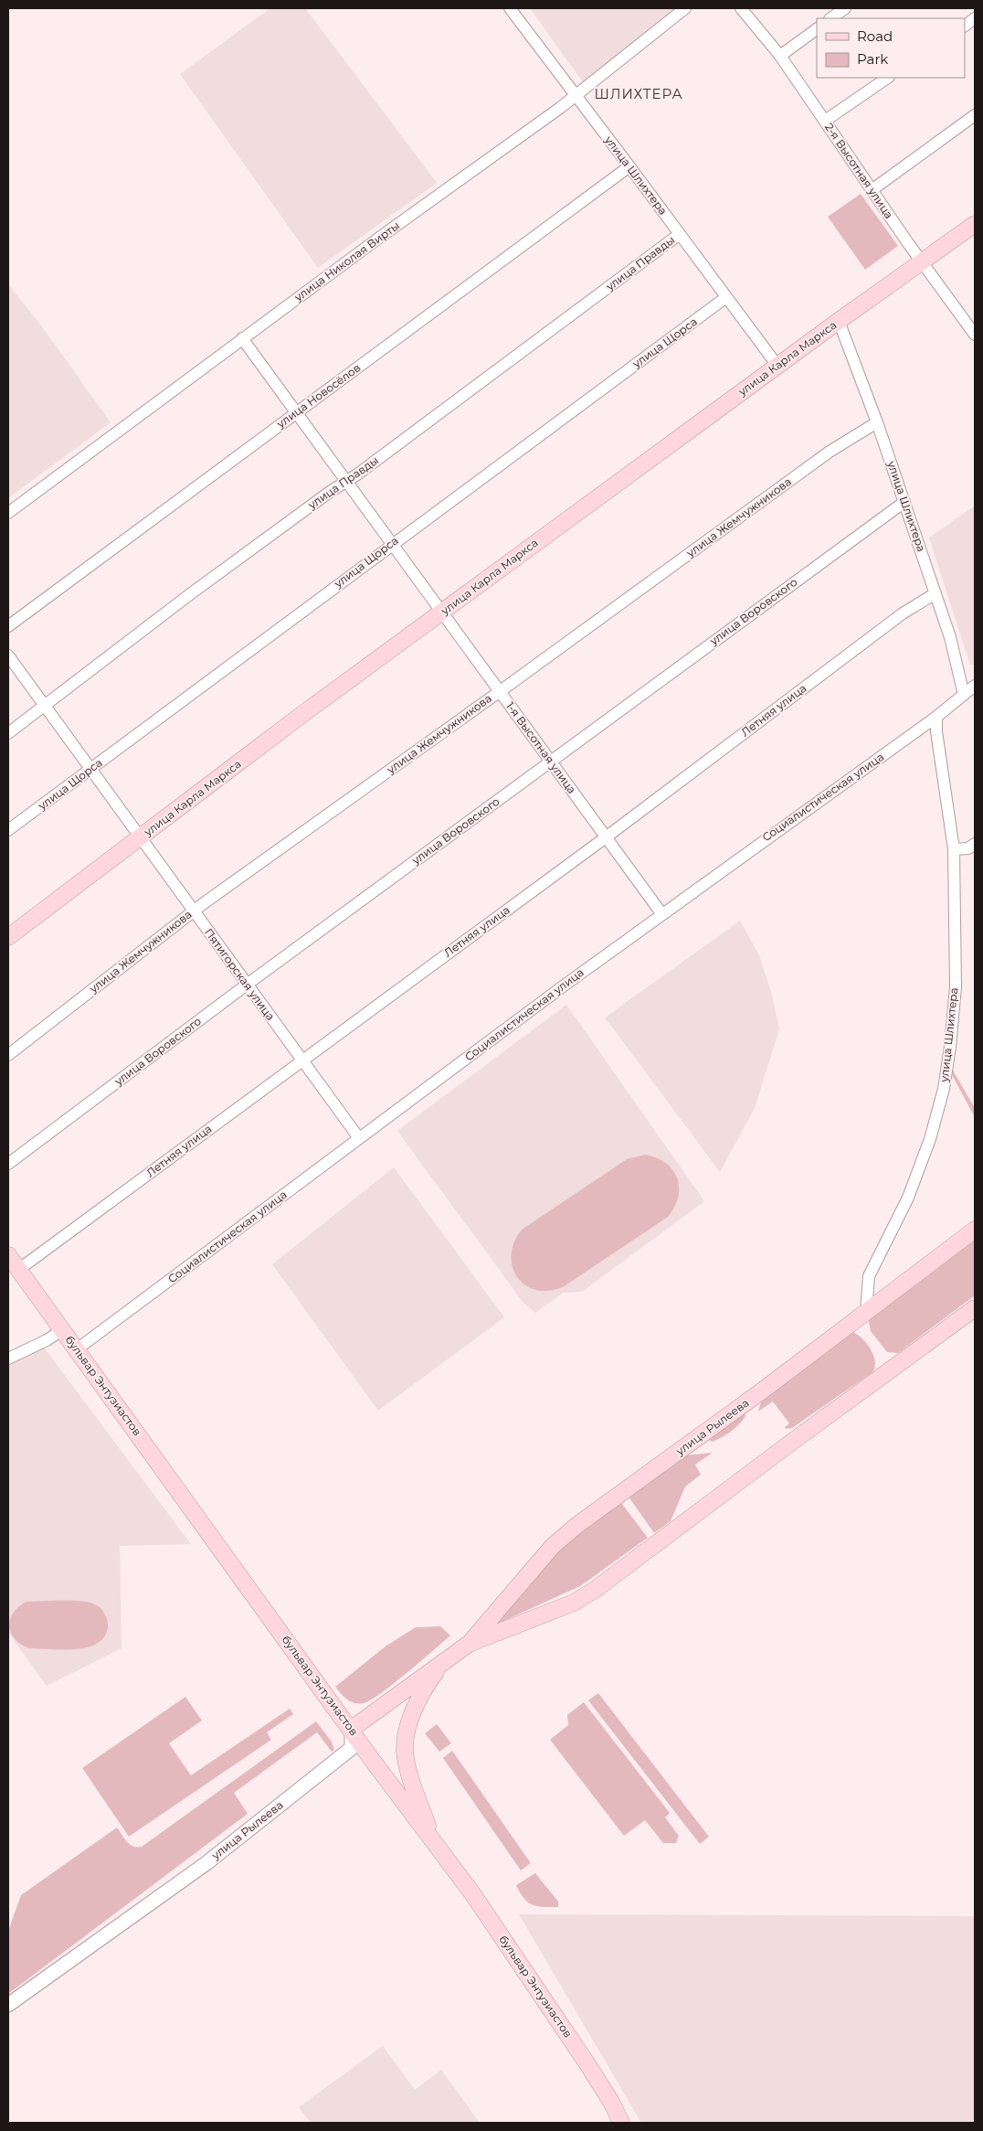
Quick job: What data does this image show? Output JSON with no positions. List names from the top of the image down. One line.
{"streets":{"main road":["улица Карла Маркса","бульвар Энтузиастов","улица Рылеева"],"street":["2-я Высотная улица","улица Шлихтера","улица Николая Вирты","улица Правды","улица Щорса","улица Новосёлов","улица Жемчужникова","улица Воровского","Летняя улица","1-я Высотная улица","Социалистическая улица","Пятигорская улица"]},"crossings":[["2-я Высотная улица","улица Карла Маркса"],["улица Шлихтера","улица Николая Вирты"],["улица Шлихтера","улица Правды"],["улица Шлихтера","улица Щорса"],["улица Шлихтера","улица Карла Маркса"],["улица Шлихтера","улица Новосёлов"],["улица Шлихтера","улица Жемчужникова"],["улица Шлихтера","улица Воровского"],["улица Шлихтера","Летняя улица"],["улица Шлихтера","Социалистическая улица"],["улица Шлихтера","улица Рылеева"],["улица Николая Вирты","1-я Высотная улица"],["улица Правды","1-я Высотная улица"],["улица Правды","Пятигорская улица"],["улица Щорса","1-я Высотная улица"],["улица Щорса","Пятигорская улица"],["улица Карла Маркса","1-я Высотная улица"],["улица Карла Маркса","Пятигорская улица"],["улица Новосёлов","1-я Высотная улица"],["улица Жемчужникова","1-я Высотная улица"],["улица Жемчужникова","Пятигорская улица"],["улица Воровского","1-я Высотная улица"],["улица Воровского","Пятигорская улица"],["Летняя улица","1-я Высотная улица"],["Летняя улица","Пятигорская улица"],["Летняя улица","бульвар Энтузиастов"],["1-я Высотная улица","Социалистическая улица"],["Социалистическая улица","Пятигорская улица"],["Социалистическая улица","бульвар Энтузиастов"],["бульвар Энтузиастов","улица Рылеева"]],"districts":["ШЛИХТЕРА"],"legend":["Road","Park"]}
